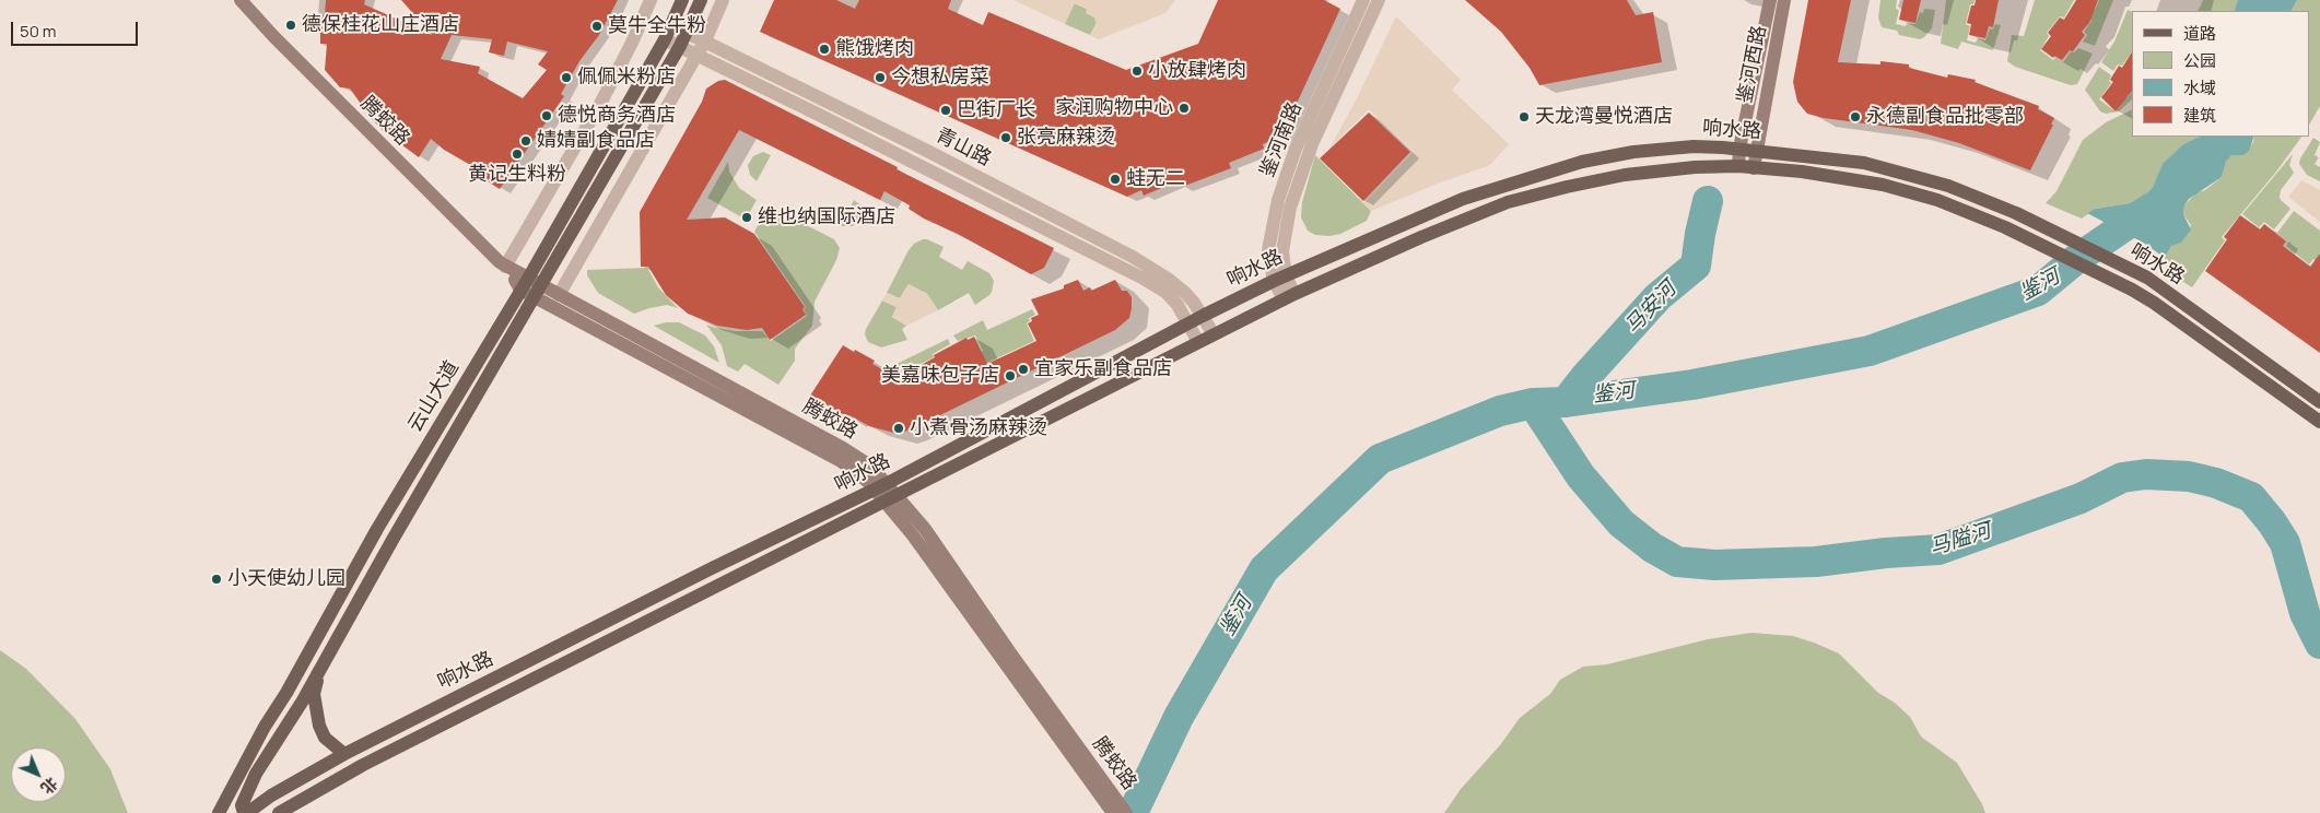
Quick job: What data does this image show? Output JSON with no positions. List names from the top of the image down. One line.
{"streets":{"main road":["鉴河西路","腾蛟路","响水路","云山大道"],"street":["鉴河南路","青山路"]},"crossings":[["鉴河西路","响水路"],["腾蛟路","响水路"],["腾蛟路","云山大道"],["响水路","鉴河南路"],["响水路","青山路"],["响水路","云山大道"],["青山路","云山大道"]],"water":["鉴河","马安河","马隘河"],"places":["德保桂花山庄酒店","莫牛全牛粉","熊饿烤肉","小放肆烤肉","佩佩米粉店","今想私房菜","家润购物中心","巴街厂长","德悦商务酒店","天龙湾曼悦酒店","永德副食品批零部","张亮麻辣烫","婧婧副食品店","黄记生料粉","蛙无二","维也纳国际酒店","宜家乐副食品店","美嘉味包子店","小煮骨汤麻辣烫","小天使幼儿园"],"legend":["道路","公园","水域","建筑"],"scale_bar":"50 m","north":"bottom right"}
